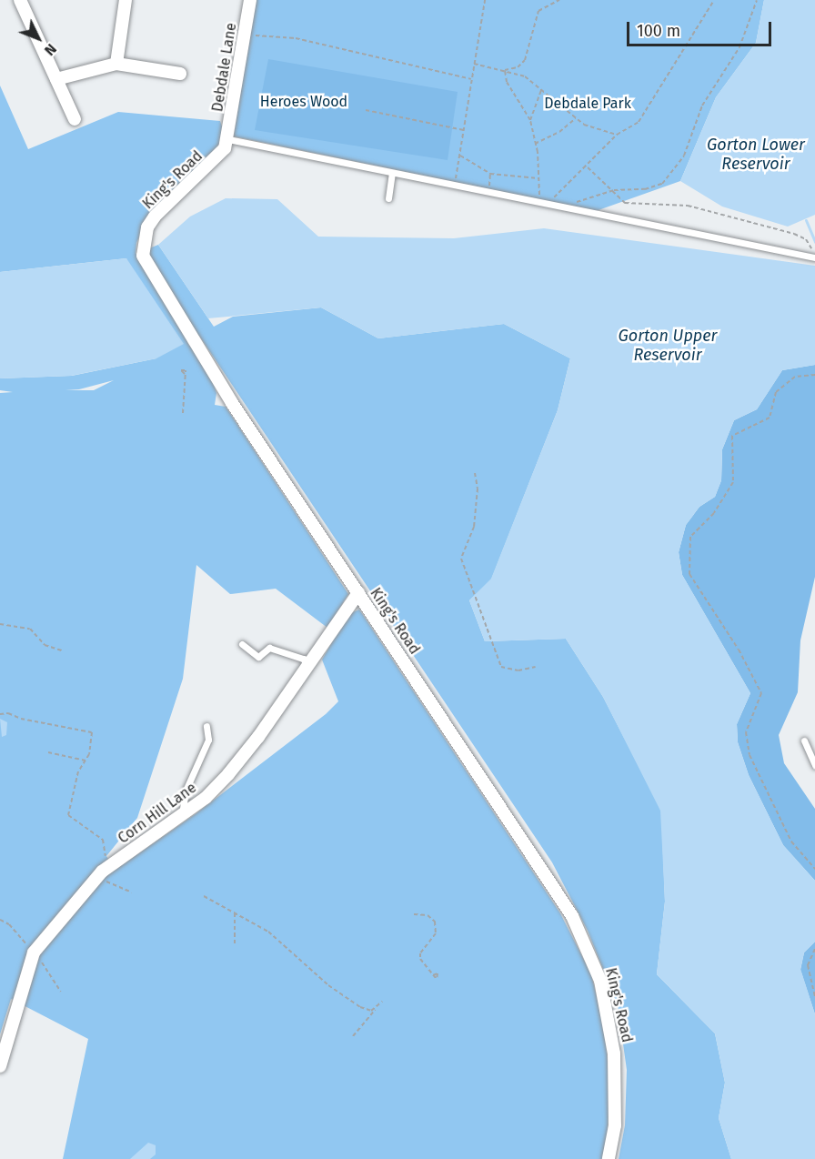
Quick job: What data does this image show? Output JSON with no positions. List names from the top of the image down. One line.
{"streets":{"street":["Debdale Lane","King's Road","Corn Hill Lane"]},"crossings":[["Debdale Lane","King's Road"],["King's Road","Corn Hill Lane"]],"water":["Gorton Lower Reservoir","Gorton Upper Reservoir"],"parks":["Heroes Wood","Debdale Park"],"scale_bar":"100 m","north":"bottom right"}
